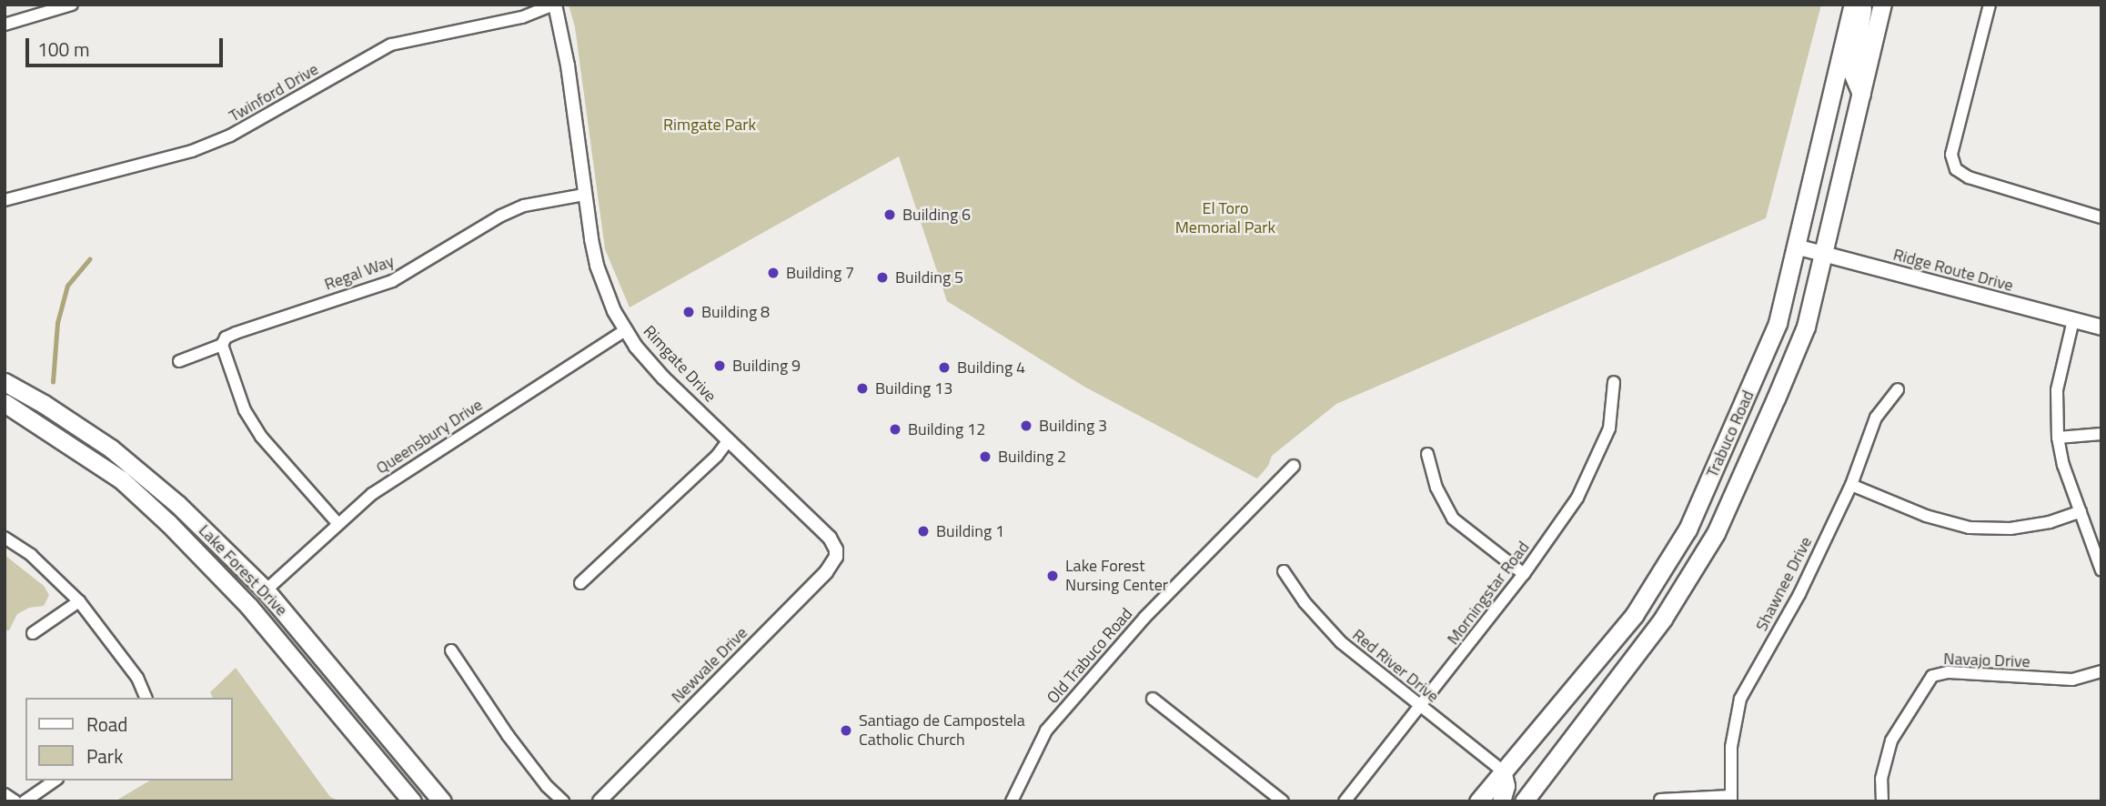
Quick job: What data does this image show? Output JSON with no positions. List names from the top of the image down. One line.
{"streets":{"main road":["Ridge Route Drive","Trabuco Road","Lake Forest Drive"],"street":["Twinford Drive","Regal Way","Rimgate Drive","Queensbury Drive","Shawnee Drive","Morningstar Road","Old Trabuco Road","Navajo Drive","Newvale Drive","Red River Drive"]},"crossings":[["Twinford Drive","Rimgate Drive"],["Ridge Route Drive","Trabuco Road"],["Regal Way","Rimgate Drive"],["Rimgate Drive","Queensbury Drive"],["Rimgate Drive","Newvale Drive"],["Trabuco Road","Red River Drive"],["Queensbury Drive","Lake Forest Drive"],["Morningstar Road","Red River Drive"]],"parks":["Rimgate Park","El Toro Memorial Park"],"places":["Building 6","Building 7","Building 5","Building 8","Building 9","Building 4","Building 13","Building 3","Building 12","Building 2","Building 1","Lake Forest Nursing Center","Santiago de Campostela Catholic Church"],"legend":["Road","Park"],"scale_bar":"100 m"}
